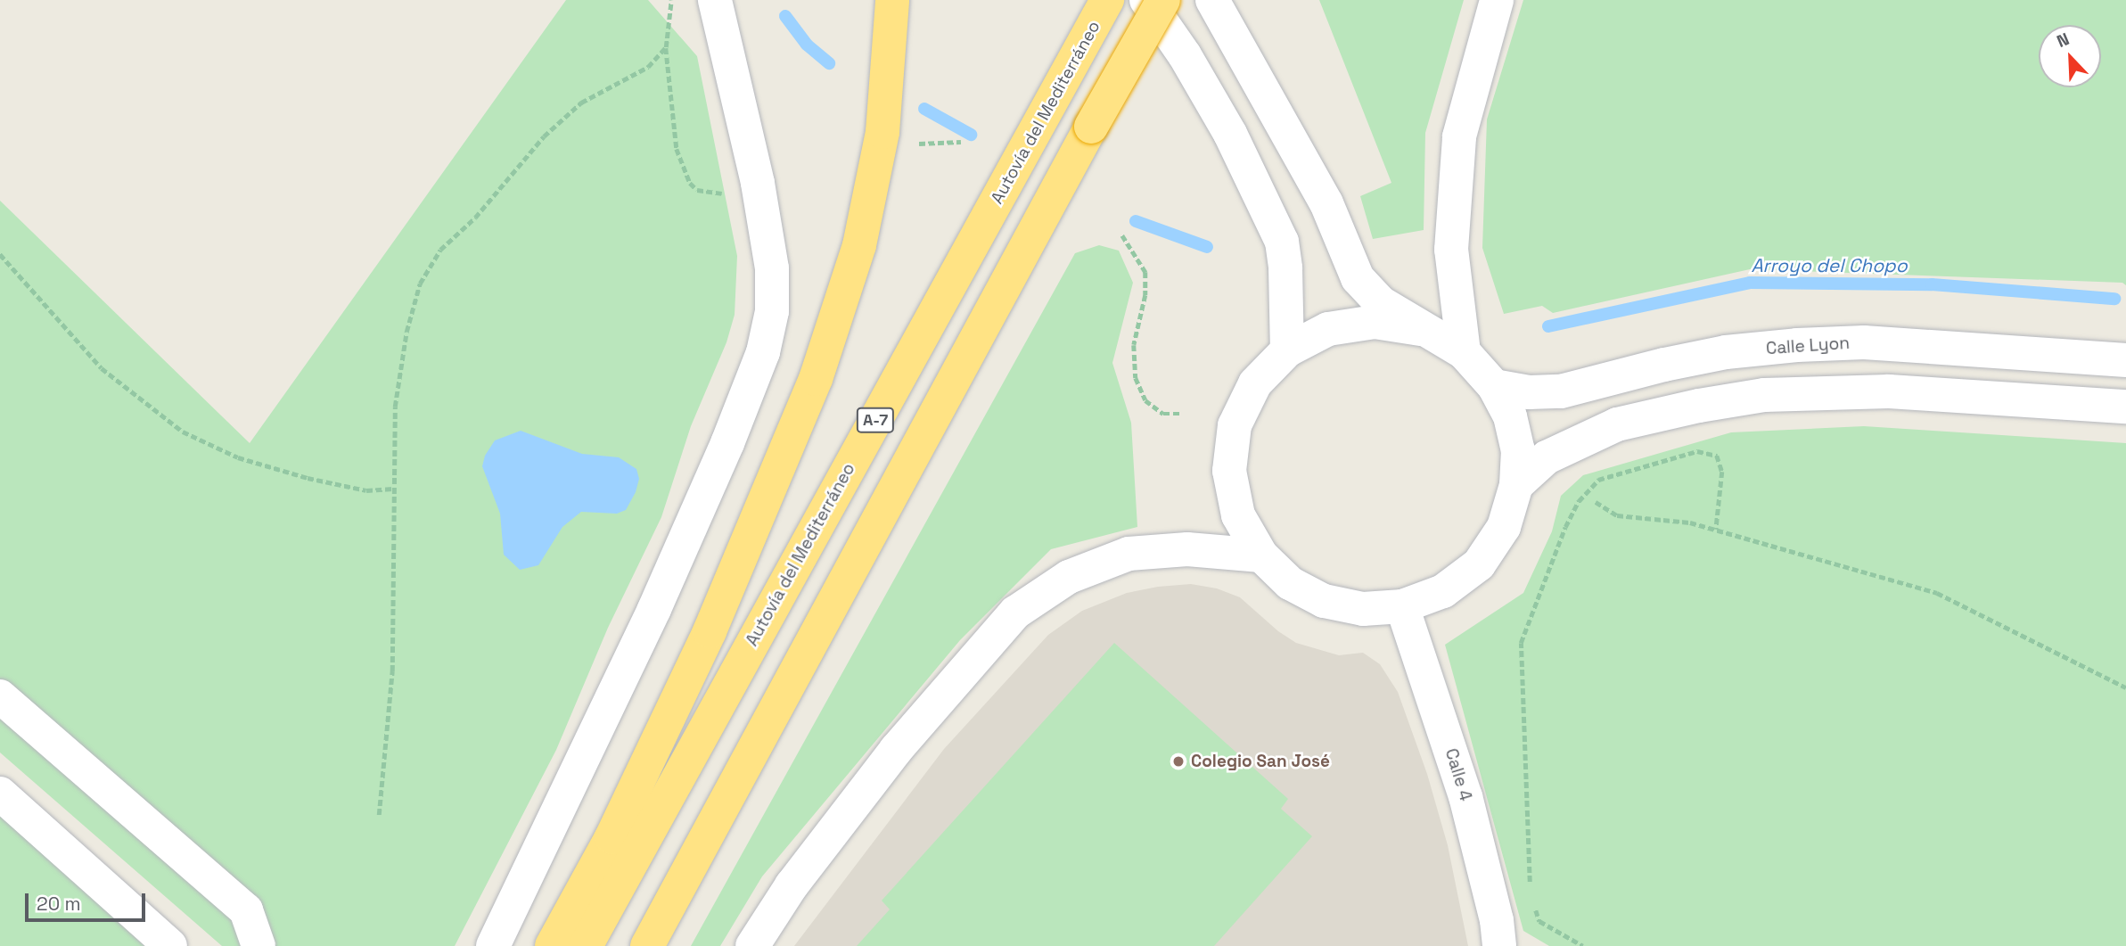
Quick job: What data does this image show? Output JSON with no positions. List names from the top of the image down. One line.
{"streets":{"highway":["Autovía del Mediterráneo","A-7"],"street":["Calle Lyon","Calle 4"]},"water":["Arroyo del Chopo"],"places":["Colegio San José"],"scale_bar":"20 m","north":"top left"}
